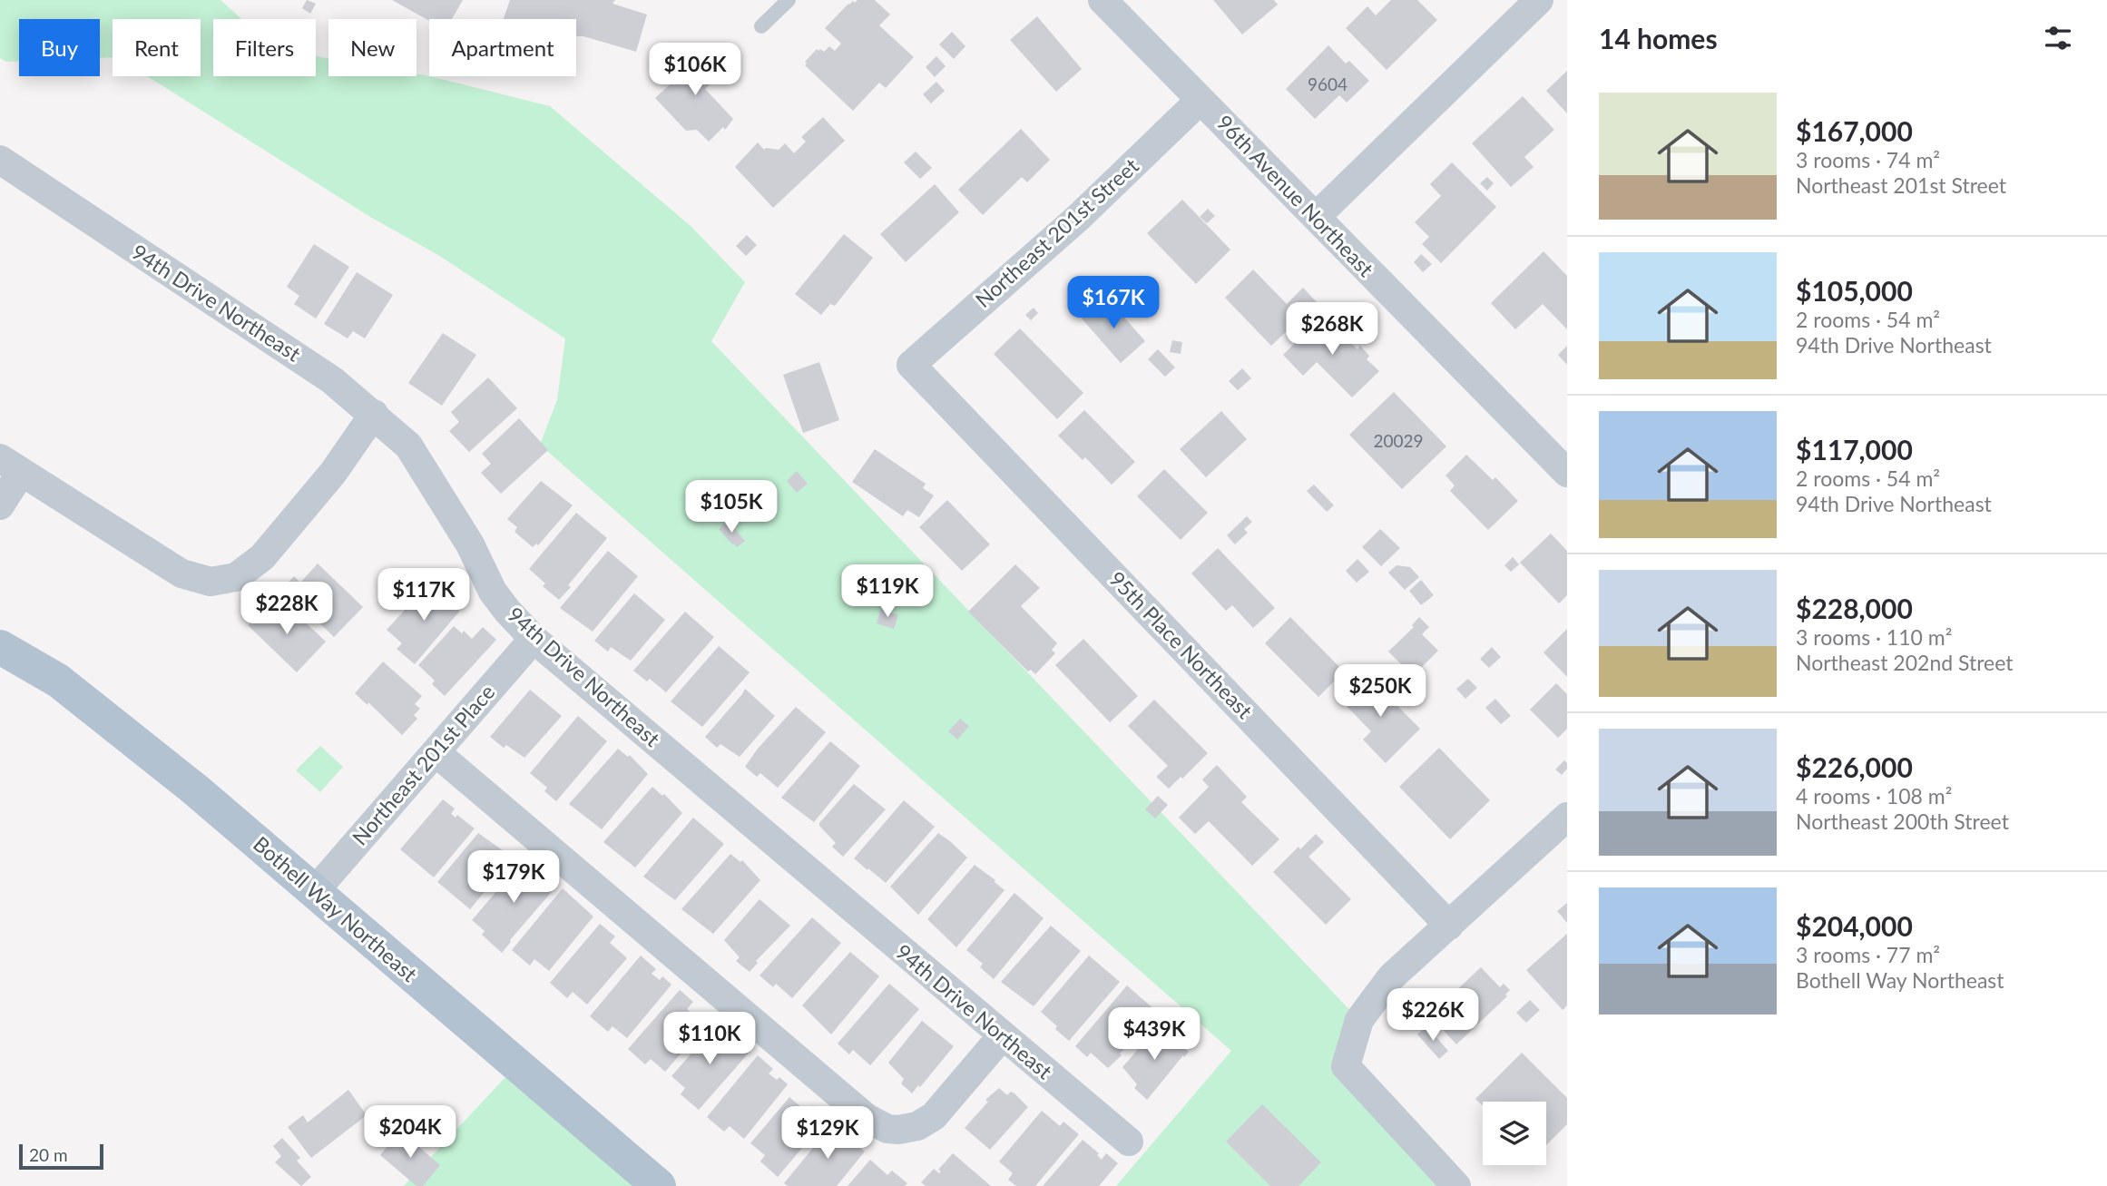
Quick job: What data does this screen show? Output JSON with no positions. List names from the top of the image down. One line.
{"streets":{"main road":["Bothell Way Northeast"],"street":["96th Avenue Northeast","Northeast 201st Street","94th Drive Northeast","95th Place Northeast","Northeast 201st Place"]},"crossings":[["96th Avenue Northeast","Northeast 201st Street"],["Northeast 201st Street","95th Place Northeast"],["94th Drive Northeast","Northeast 201st Place"],["Northeast 201st Place","Bothell Way Northeast"]],"house_numbers":["9604","20029"],"scale_bar":"20 m","page":{"heading":"14 homes","chip":["Buy","Rent","Filters","New","Apartment"],"price":["$106K","$167K","$268K","$105K","$119K","$117K","$228K","$250K","$179K","$226K","$439K","$110K","$204K","$129K"],"list":[{"name":"$167,000","note":"3 rooms · 74 m² · Northeast 201st Street"},{"name":"$105,000","note":"2 rooms · 54 m² · 94th Drive Northeast"},{"name":"$117,000","note":"2 rooms · 54 m² · 94th Drive Northeast"},{"name":"$228,000","note":"3 rooms · 110 m² · Northeast 202nd Street"},{"name":"$226,000","note":"4 rooms · 108 m² · Northeast 200th Street"},{"name":"$204,000","note":"3 rooms · 77 m² · Bothell Way Northeast"}],"scale":"20 m"}}
